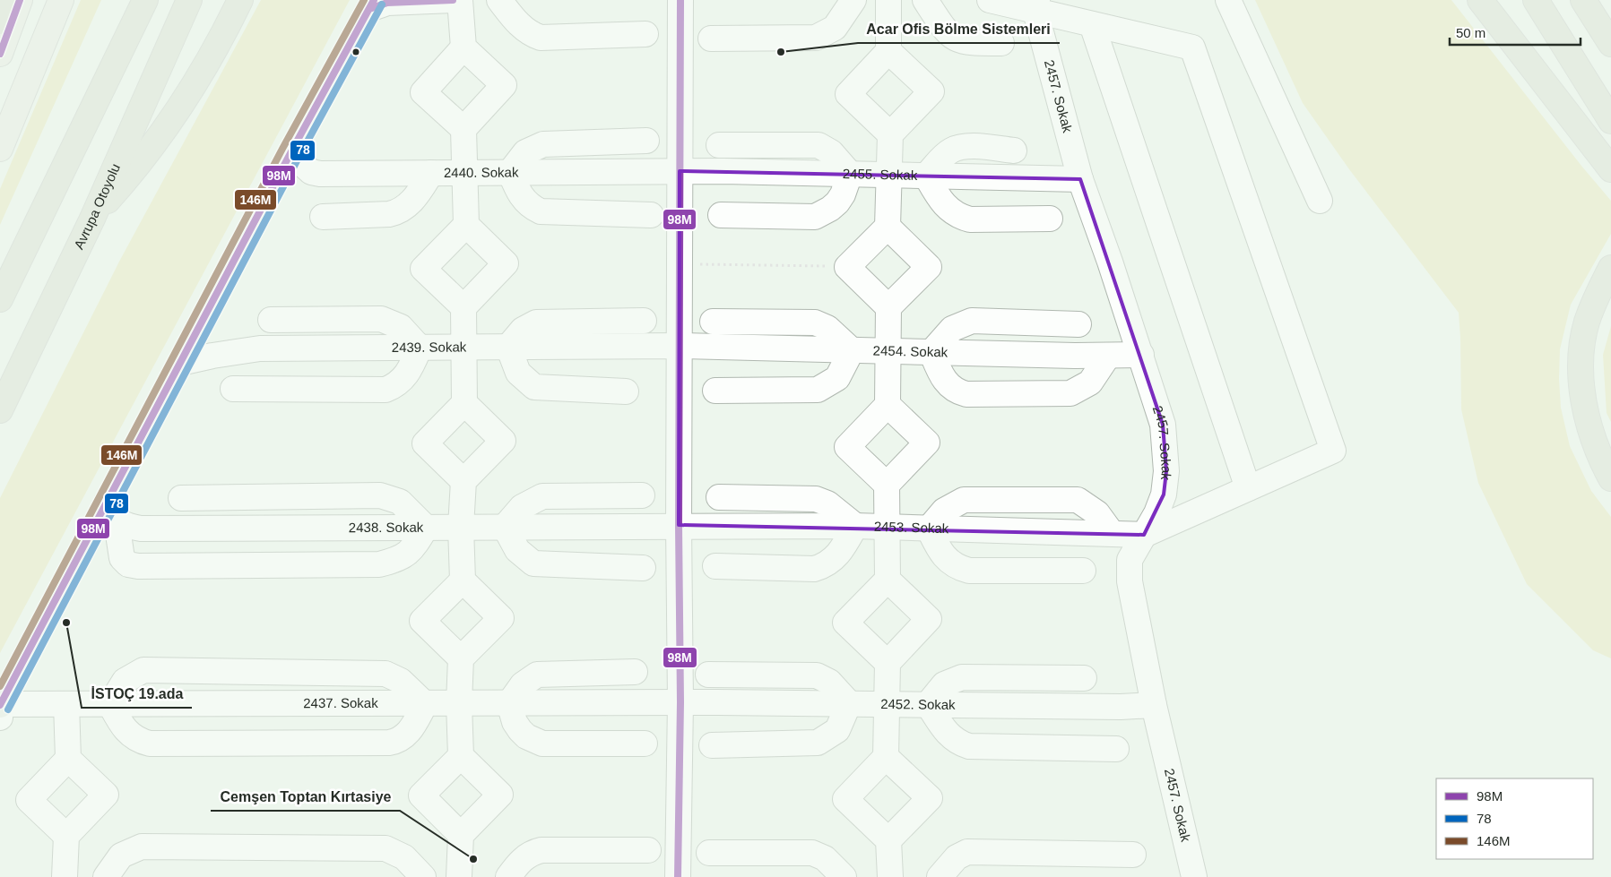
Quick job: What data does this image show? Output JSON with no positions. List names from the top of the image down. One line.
{"streets":{"highway":["Avrupa Otoyolu"],"street":["2457. Sokak","2440. Sokak","2455. Sokak","2439. Sokak","2454. Sokak","2438. Sokak","2453. Sokak","2437. Sokak","2452. Sokak"]},"crossings":[["2457. Sokak","2455. Sokak"],["2457. Sokak","2454. Sokak"],["2457. Sokak","2453. Sokak"],["2457. Sokak","2452. Sokak"],["2440. Sokak","2455. Sokak"],["2439. Sokak","2454. Sokak"],["2438. Sokak","2453. Sokak"],["2437. Sokak","2452. Sokak"]],"places":["Acar Ofis Bölme Sistemleri","İSTOÇ 19.ada","Cemşen Toptan Kırtasiye"],"lines":["transit line 98M","transit line 146M","transit line 78"],"legend":["98M","78","146M"],"scale_bar":"50 m"}
